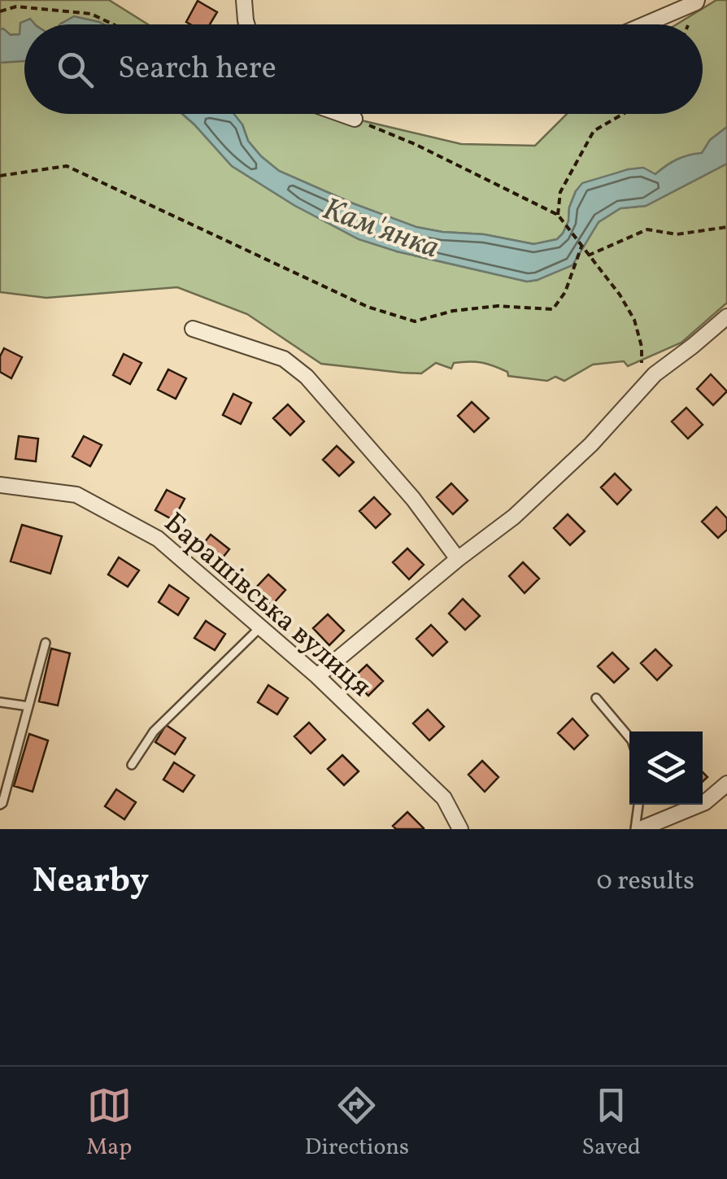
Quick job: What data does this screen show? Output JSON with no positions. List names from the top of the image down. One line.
{"streets":{"street":["Барашівська вулиця"]},"water":["Кам'янка"],"page":{"search":"Search here","heading":["Nearby","0 results"],"nav":["Map","Directions","Saved"]}}
